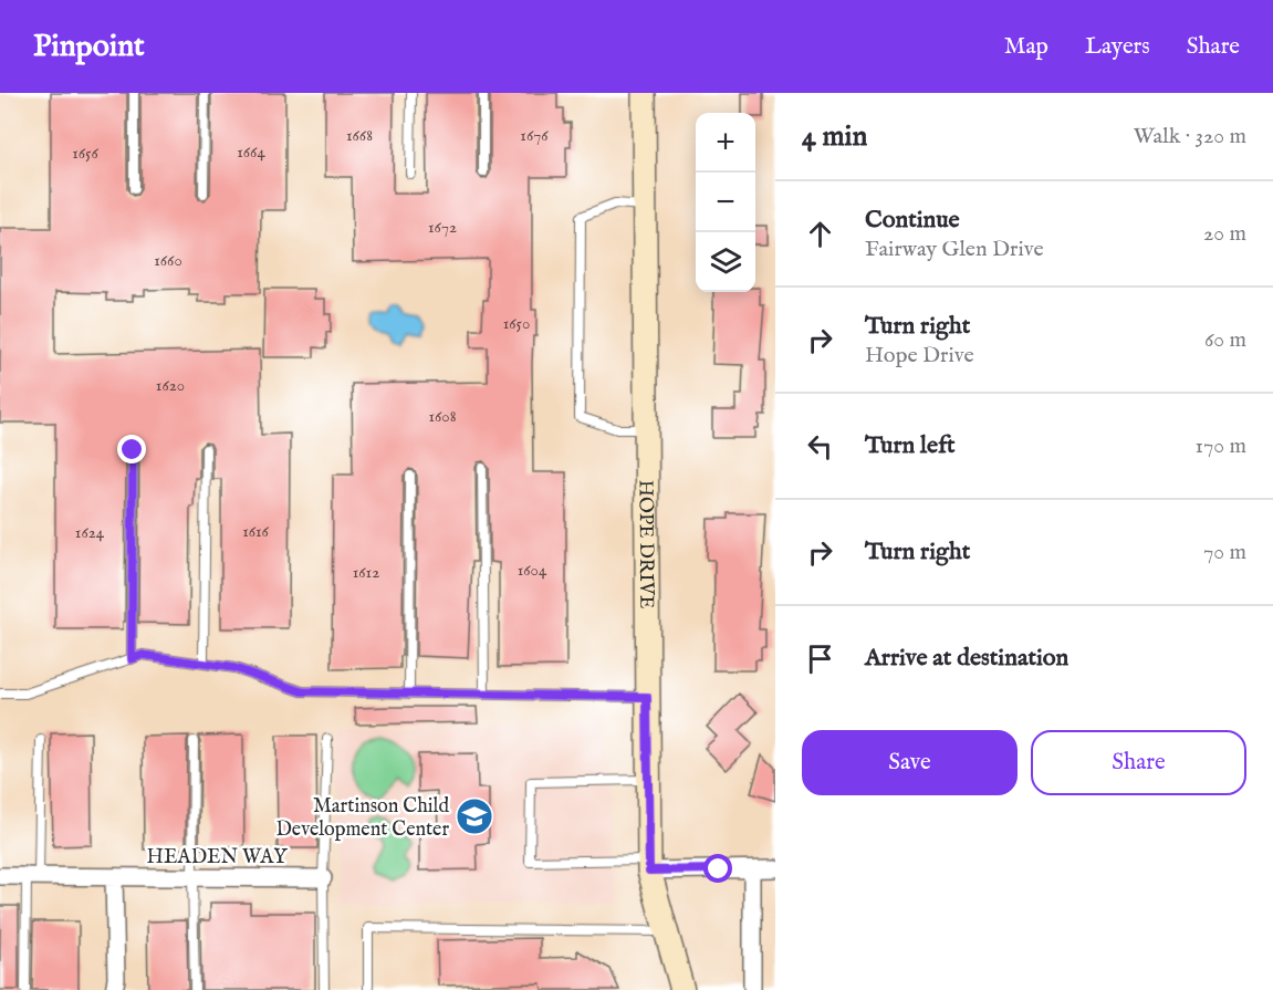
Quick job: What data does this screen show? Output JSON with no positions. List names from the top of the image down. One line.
{"streets":{"street":["HOPE DRIVE","HEADEN WAY"]},"places":{"school or university":["Martinson Child Development Center"]},"house_numbers":["1668","1676","1664","1656","1672","1660","1650","1620","1608","1616","1624","1604","1612"],"page":{"header":"Pinpoint","nav":["Map","Layers","Share"],"heading":["4 min","Walk · 320 m"],"map_buttons":["+","−"],"list":[["Continue","Fairway Glen Drive","20 m"],["Turn right","Hope Drive","60 m"],["Turn left","170 m"],["Turn right","70 m"],"Arrive at destination"],"buttons":["Save","Share"]}}
